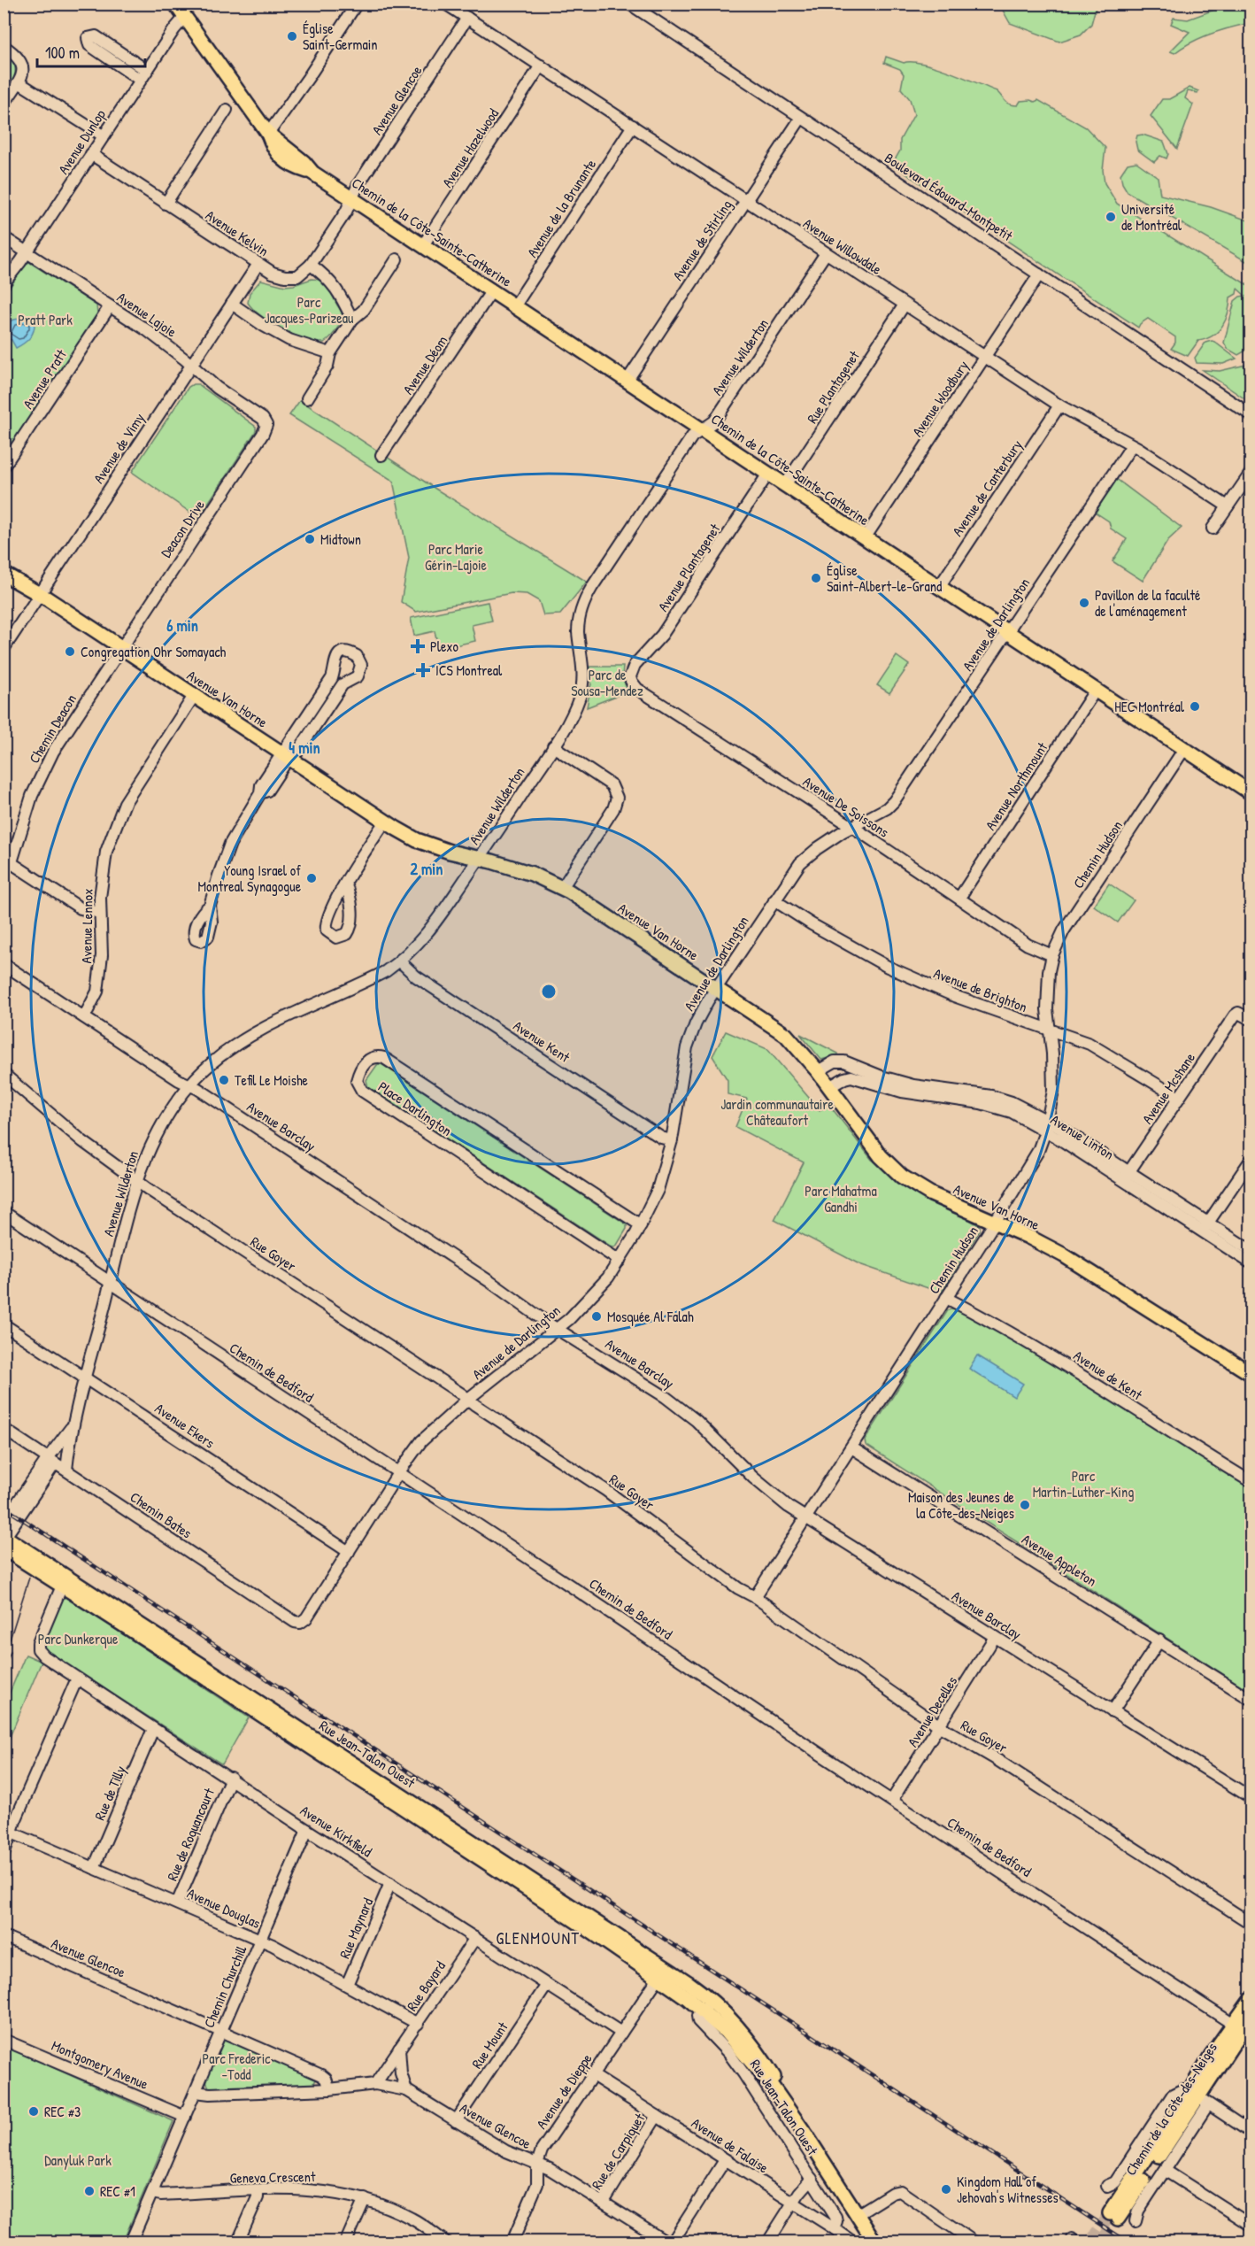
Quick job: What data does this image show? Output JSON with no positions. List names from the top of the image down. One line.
{"streets":{"main road":["Chemin de la Côte-Sainte-Catherine","Avenue Van Horne","Rue Jean-Talon Ouest","Chemin de la Côte-des-Neiges"],"street":["Avenue Glencoe","Avenue Dunlop","Avenue Hazelwood","Boulevard Édouard-Montpetit","Avenue de la Brunante","Avenue Kelvin","Avenue de Stirling","Avenue Willowdale","Avenue Lajoie","Avenue Wilderton","Avenue Déom","Avenue Pratt","Rue Plantagenet","Avenue Woodbury","Avenue de Vimy","Avenue de Canterbury","Deacon Drive","Avenue Plantagenet","Avenue de Darlington","Chemin Deacon","Avenue Northmount","Avenue De Soissons","Chemin Hudson","Avenue Lennox","Avenue de Brighton","Avenue Kent","Avenue Mcshane","Place Darlington","Avenue Barclay","Avenue Linton","Rue Goyer","Chemin de Bedford","Avenue de Kent","Avenue Ekers","Chemin Bates","Avenue Appleton","Avenue Decelles","Rue de Tilly","Avenue Kirkfield","Rue de Roquancourt","Avenue Douglas","Rue Maynard","Rue Bayard","Chemin Churchill","Rue Mount","Montgomery Avenue","Avenue de Dieppe","Avenue de Falaise","Rue de Carpiquet","Geneva Crescent"]},"crossings":[["Avenue Glencoe","Chemin de la Côte-Sainte-Catherine"],["Avenue Glencoe","Avenue Willowdale"],["Avenue Glencoe","Rue Bayard"],["Avenue Glencoe","Chemin Churchill"],["Avenue Glencoe","Rue Mount"],["Avenue Glencoe","Avenue de Dieppe"],["Avenue Glencoe","Rue de Carpiquet"],["Avenue Dunlop","Chemin de la Côte-Sainte-Catherine"],["Avenue Dunlop","Avenue Kelvin"],["Avenue Dunlop","Avenue Lajoie"],["Avenue Hazelwood","Chemin de la Côte-Sainte-Catherine"],["Avenue Hazelwood","Avenue Willowdale"],["Boulevard Édouard-Montpetit","Avenue de Stirling"],["Boulevard Édouard-Montpetit","Avenue Woodbury"],["Avenue de la Brunante","Chemin de la Côte-Sainte-Catherine"],["Avenue de la Brunante","Avenue Willowdale"],["Chemin de la Côte-Sainte-Catherine","Avenue de Stirling"],["Chemin de la Côte-Sainte-Catherine","Avenue Wilderton"],["Chemin de la Côte-Sainte-Catherine","Avenue Déom"],["Chemin de la Côte-Sainte-Catherine","Rue Plantagenet"],["Chemin de la Côte-Sainte-Catherine","Avenue Woodbury"],["Chemin de la Côte-Sainte-Catherine","Avenue de Canterbury"],["Chemin de la Côte-Sainte-Catherine","Avenue Plantagenet"],["Chemin de la Côte-Sainte-Catherine","Avenue de Darlington"],["Chemin de la Côte-Sainte-Catherine","Avenue Northmount"],["Chemin de la Côte-Sainte-Catherine","Chemin Hudson"],["Avenue Kelvin","Avenue de Vimy"],["Avenue de Stirling","Avenue Willowdale"],["Avenue Willowdale","Avenue Wilderton"],["Avenue Willowdale","Rue Plantagenet"],["Avenue Willowdale","Avenue Woodbury"],["Avenue Willowdale","Avenue de Canterbury"],["Avenue Willowdale","Avenue de Darlington"],["Avenue Lajoie","Avenue Pratt"],["Avenue Lajoie","Avenue de Vimy"],["Avenue Lajoie","Deacon Drive"],["Avenue Wilderton","Avenue Van Horne"],["Avenue Wilderton","Avenue Kent"],["Avenue Wilderton","Avenue Barclay"],["Avenue Wilderton","Rue Goyer"],["Avenue Wilderton","Chemin de Bedford"],["Avenue Wilderton","Avenue Ekers"],["Avenue Wilderton","Chemin Bates"],["Avenue Wilderton","Rue Jean-Talon Ouest"],["Avenue de Vimy","Avenue Van Horne"],["Deacon Drive","Avenue Van Horne"],["Deacon Drive","Chemin Deacon"],["Avenue Plantagenet","Avenue De Soissons"],["Avenue de Darlington","Avenue Van Horne"],["Avenue de Darlington","Avenue De Soissons"],["Avenue de Darlington","Avenue de Brighton"],["Avenue de Darlington","Avenue Kent"],["Avenue de Darlington","Place Darlington"],["Avenue de Darlington","Avenue Barclay"],["Avenue de Darlington","Rue Goyer"],["Avenue de Darlington","Chemin de Bedford"],["Avenue de Darlington","Avenue Ekers"],["Avenue de Darlington","Chemin Bates"],["Avenue Van Horne","Chemin Deacon"],["Avenue Van Horne","Chemin Hudson"],["Avenue Van Horne","Avenue Lennox"],["Avenue Van Horne","Avenue Linton"],["Avenue Northmount","Avenue De Soissons"],["Avenue De Soissons","Chemin Hudson"],["Chemin Hudson","Avenue de Brighton"],["Chemin Hudson","Avenue Barclay"],["Chemin Hudson","Avenue Linton"],["Chemin Hudson","Rue Goyer"],["Chemin Hudson","Avenue de Kent"],["Chemin Hudson","Avenue Appleton"],["Avenue Lennox","Avenue Barclay"],["Avenue de Brighton","Avenue Mcshane"],["Avenue Mcshane","Avenue Linton"],["Avenue Barclay","Avenue Decelles"],["Rue Goyer","Avenue Decelles"],["Chemin de Bedford","Avenue Decelles"],["Chemin de Bedford","Chemin de la Côte-des-Neiges"],["Rue Jean-Talon Ouest","Avenue Kirkfield"],["Rue Jean-Talon Ouest","Avenue de Dieppe"],["Rue Jean-Talon Ouest","Avenue de Falaise"],["Rue de Tilly","Avenue Kirkfield"],["Rue de Tilly","Avenue Douglas"],["Avenue Kirkfield","Rue de Roquancourt"],["Avenue Kirkfield","Rue Maynard"],["Avenue Kirkfield","Rue Bayard"],["Avenue Kirkfield","Chemin Churchill"],["Avenue Kirkfield","Rue Mount"],["Avenue Kirkfield","Avenue de Dieppe"],["Rue de Roquancourt","Avenue Douglas"],["Avenue Douglas","Rue Maynard"],["Avenue Douglas","Rue Bayard"],["Avenue Douglas","Chemin Churchill"],["Chemin Churchill","Montgomery Avenue"],["Chemin Churchill","Geneva Crescent"],["Avenue de Dieppe","Avenue de Falaise"],["Avenue de Falaise","Rue de Carpiquet"]],"districts":["GLENMOUNT"],"parks":["Parc Jacques-Parizeau","Pratt Park","Parc Marie Gérin-Lajoie","Parc de Sousa-Mendez","Jardin communautaire Châteaufort","Parc Mahatma Gandhi","Parc Martin-Luther-King","Parc Dunkerque","Parc Frederic -Todd","Danyluk Park"],"places":{"other":["Église Saint-Germain","Université de Montréal","Midtown","Église Saint-Albert-le-Grand","Pavillon de la faculté de l'aménagement","Congregation Ohr Somayach","HEC Montréal","Young Israel of Montreal Synagogue","Tefil Le Moishe","Mosquée Al Falah","Maison des Jeunes de la Côte-des-Neiges","REC #3","Kingdom Hall of Jehovah's Witnesses","REC #1"],"health":["Plexo","ICS Montreal"]},"scale_bar":"100 m","rings":["6 min","4 min","2 min"]}
